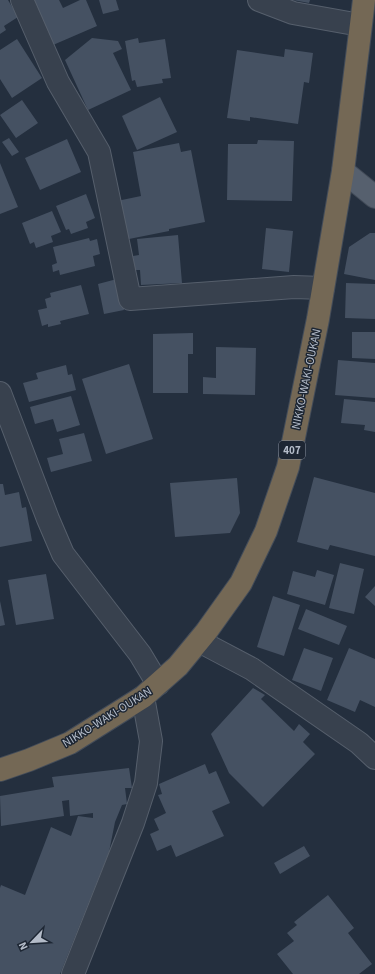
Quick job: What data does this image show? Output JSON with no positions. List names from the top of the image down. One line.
{"streets":{"highway":["NIKKO-WAKI-OUKAN","407"]},"north":"bottom left"}
